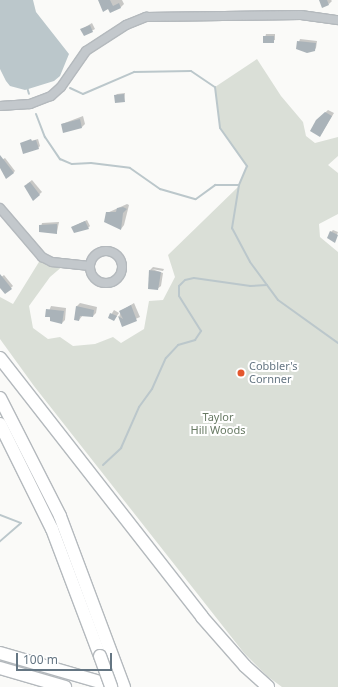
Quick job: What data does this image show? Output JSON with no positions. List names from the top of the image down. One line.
{"parks":["Taylor Hill Woods"],"places":["Cobbler's Cornner"],"scale_bar":"100 m"}
